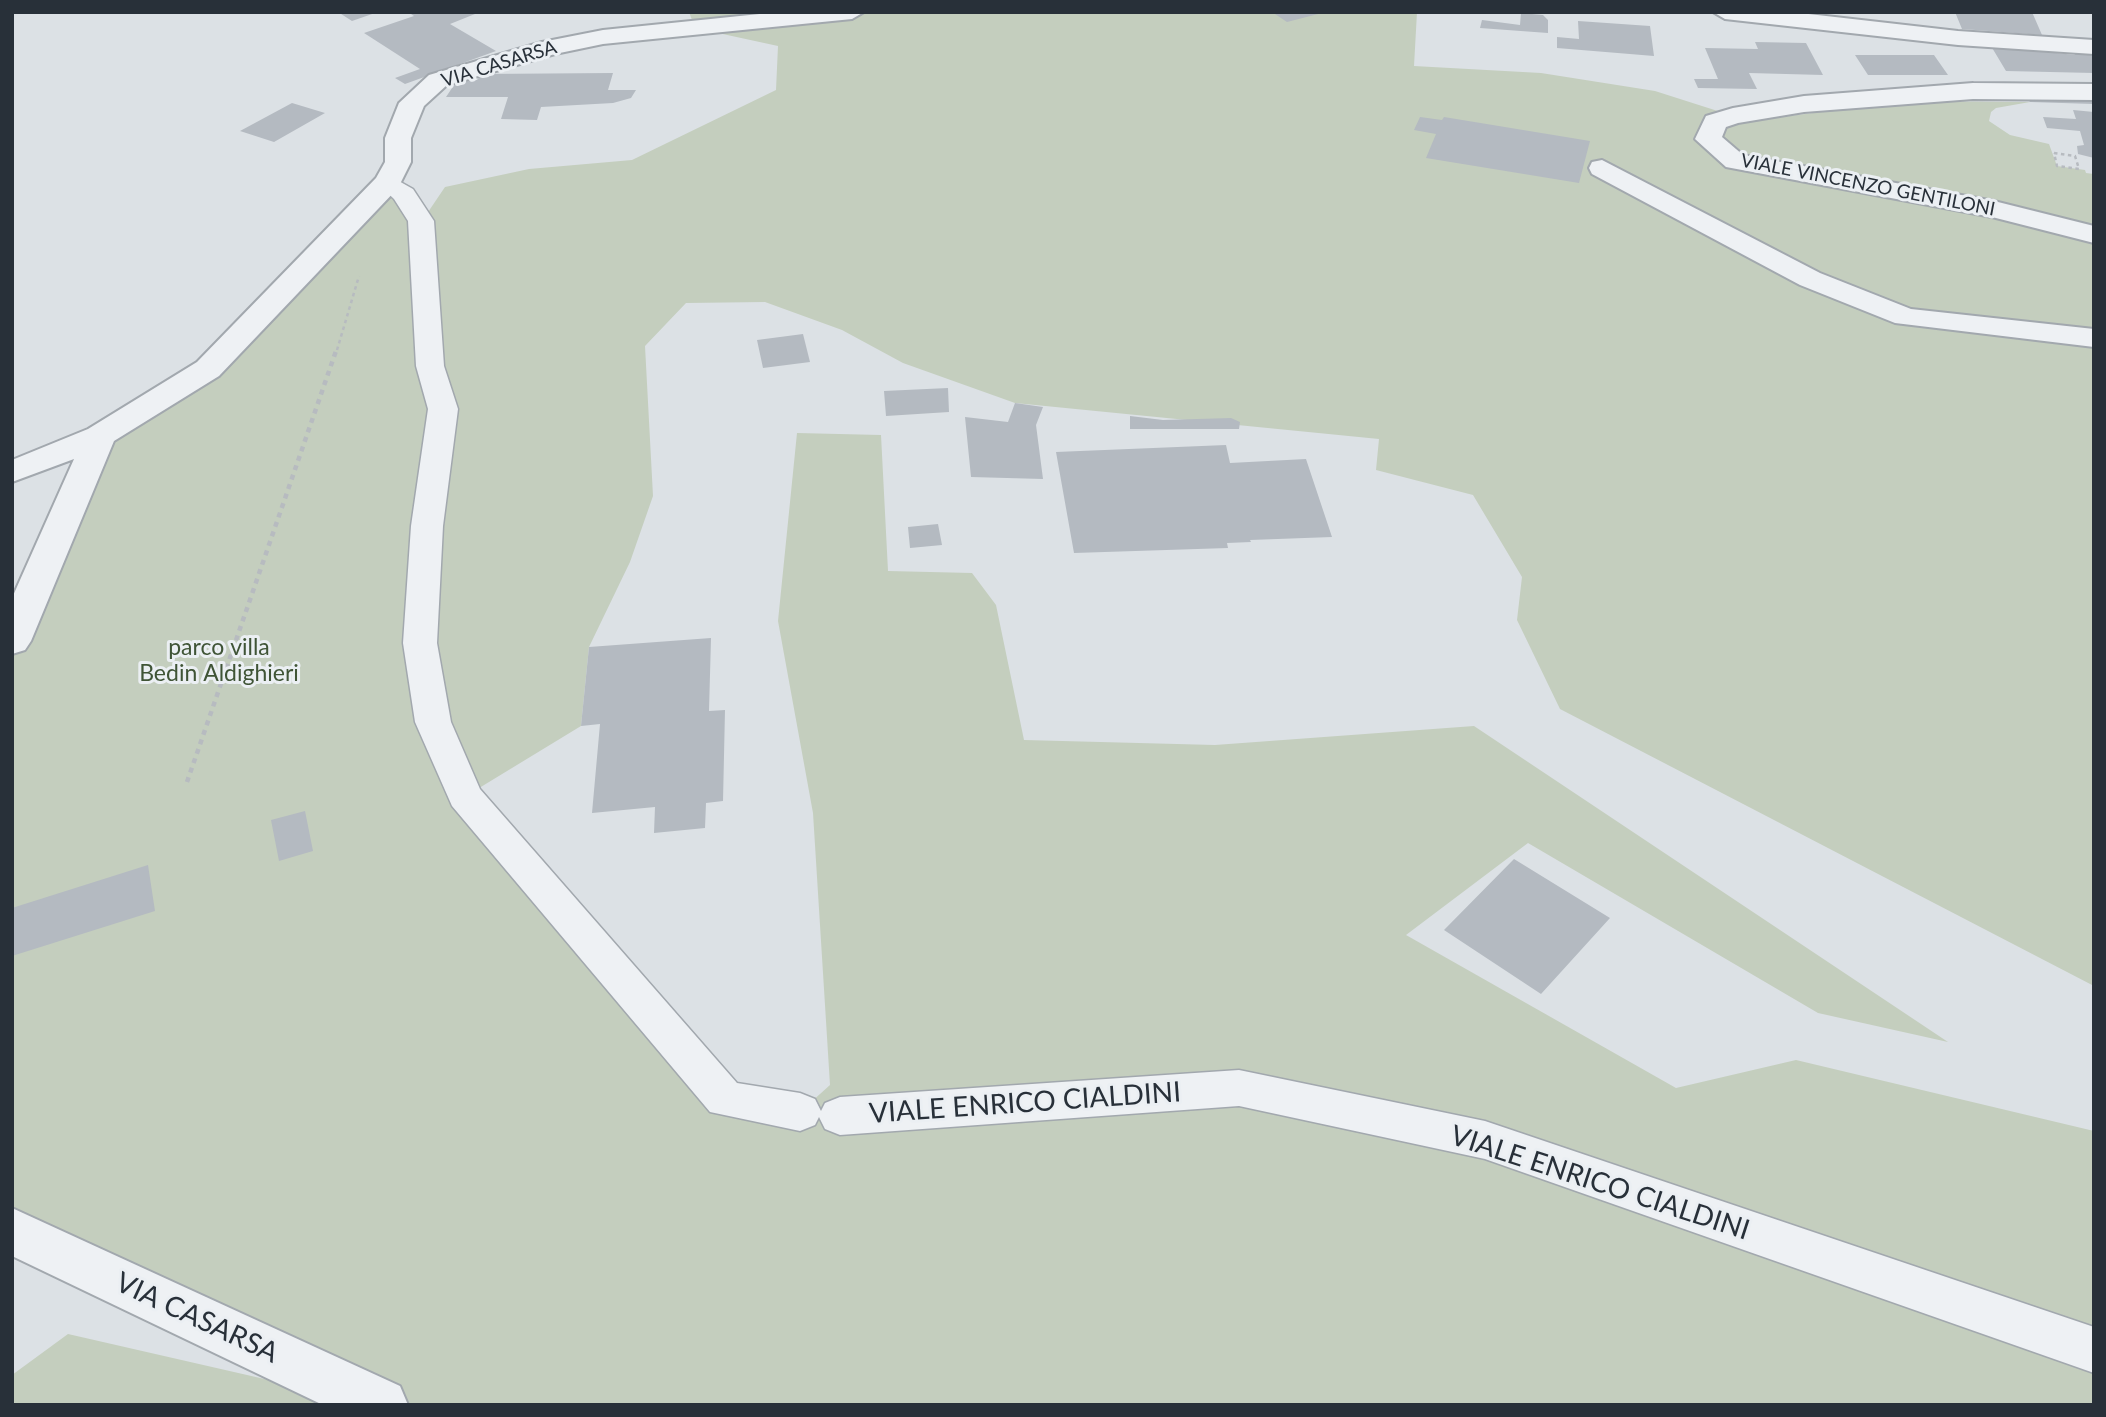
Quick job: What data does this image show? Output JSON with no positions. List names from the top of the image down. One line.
{"streets":{"street":["VIA CASARSA","VIALE VINCENZO GENTILONI","VIALE ENRICO CIALDINI"]},"crossings":[["VIA CASARSA","VIALE ENRICO CIALDINI"]],"parks":["parco villa Bedin Aldighieri"]}
